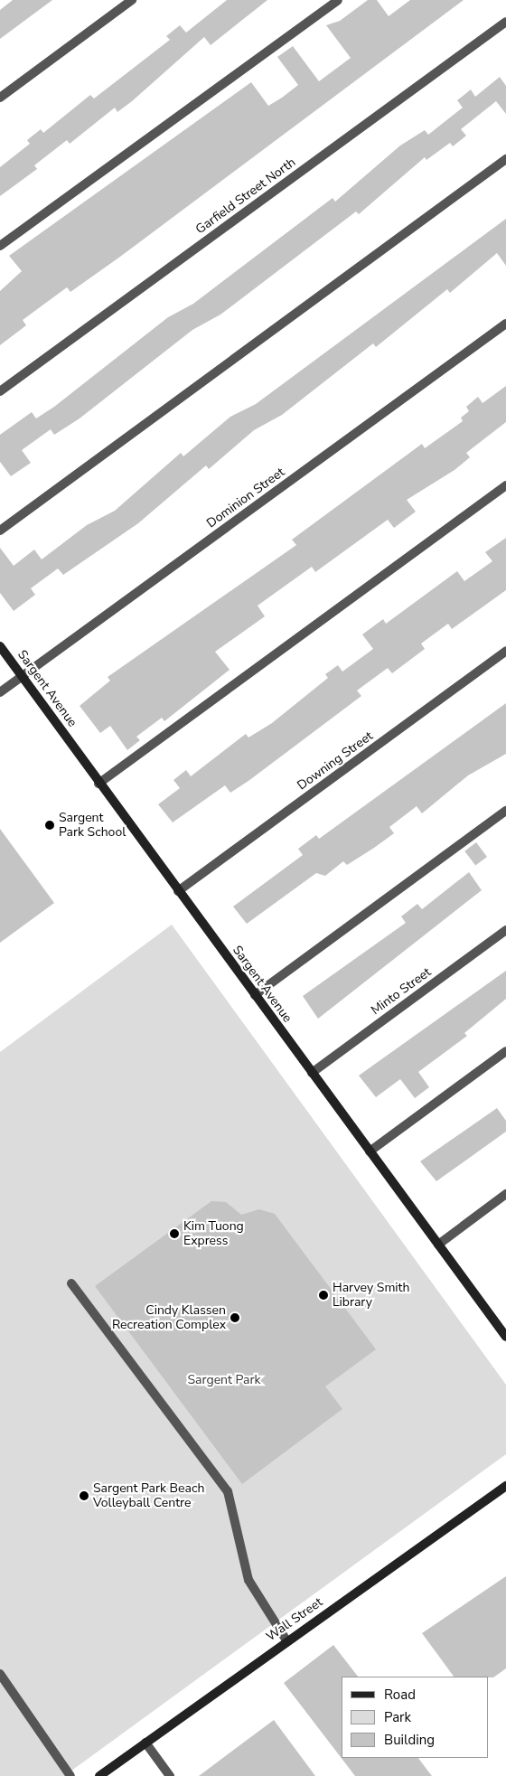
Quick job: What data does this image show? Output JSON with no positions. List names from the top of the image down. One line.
{"streets":{"main road":["Sargent Avenue","Wall Street"],"street":["Garfield Street North","Dominion Street","Downing Street","Minto Street"]},"crossings":[["Dominion Street","Sargent Avenue"],["Sargent Avenue","Downing Street"],["Sargent Avenue","Minto Street"]],"parks":["Sargent Park"],"places":["Sargent Park School","Kim Tuong Express","Harvey Smith Library","Cindy Klassen Recreation Complex","Sargent Park Beach Volleyball Centre"],"legend":["Road","Park","Building"]}
